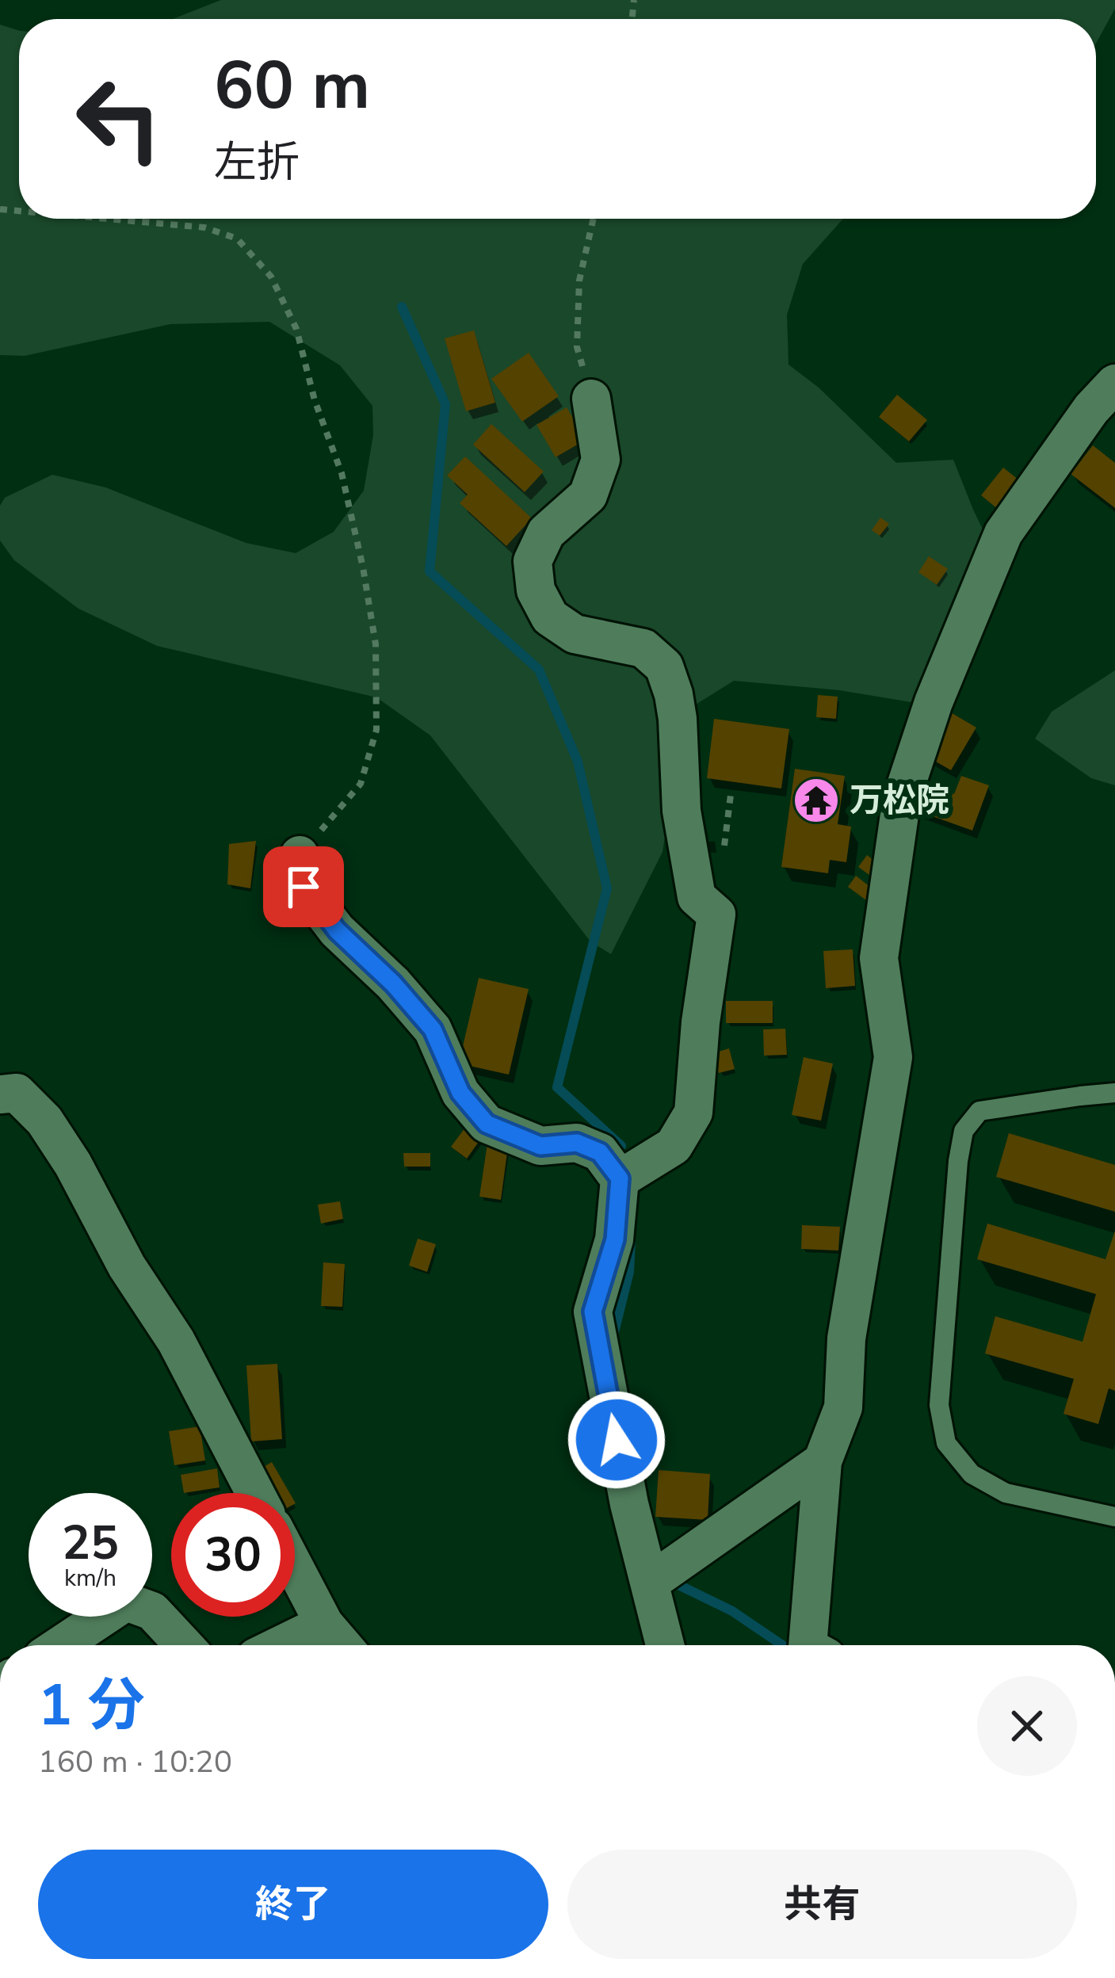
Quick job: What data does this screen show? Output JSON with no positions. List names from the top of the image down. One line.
{"places":{"temple":["万松院"]},"page":{"turn":["60 m","左折"],"speed":"25 km/h","limit":"30","heading":["1 分","160 m · 10:20"],"buttons":["終了","共有"]}}
